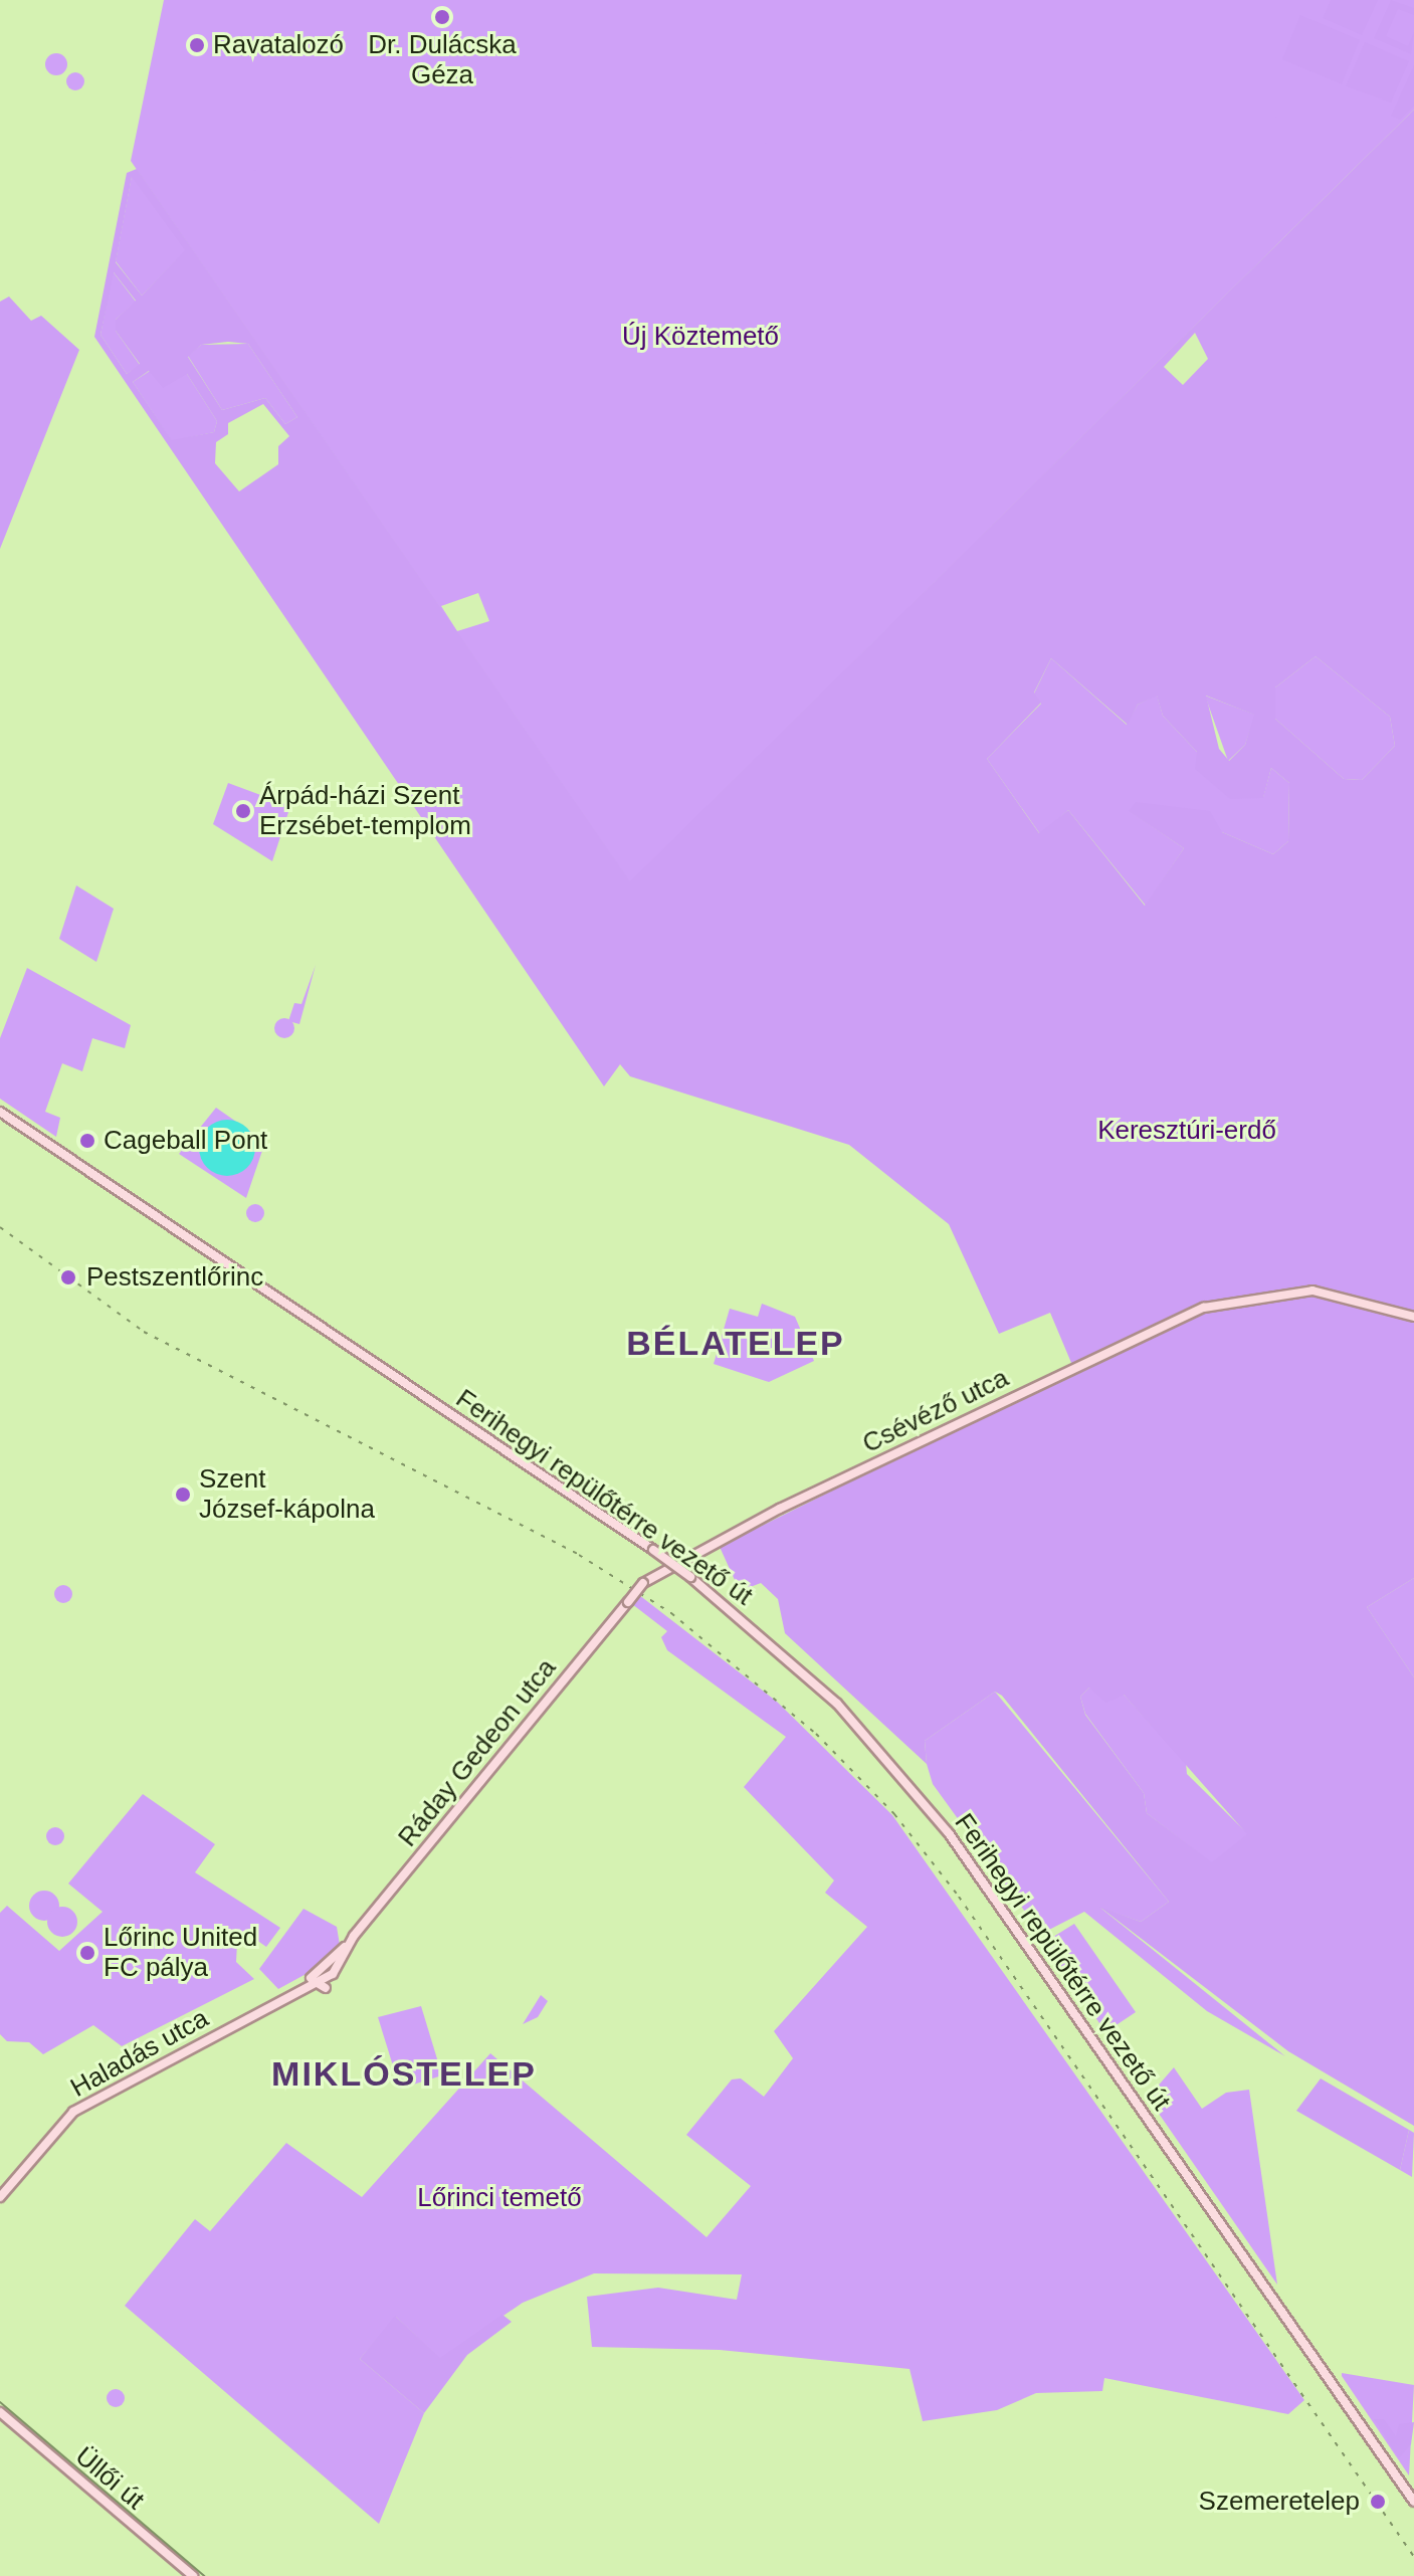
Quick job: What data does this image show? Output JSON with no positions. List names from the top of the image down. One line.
{"streets":{"main road":["Csévéző utca","Ferihegyi repülőtérre vezető út","Ráday Gedeon utca","Haladás utca","Üllői út"]},"crossings":[["Csévéző utca","Ráday Gedeon utca"],["Ráday Gedeon utca","Haladás utca"]],"districts":["BÉLATELEP","MIKLÓSTELEP"],"parks":["Új Köztemető","Keresztúri-erdő","Lőrinci temető"],"places":["Dr. Dulácska Géza","Ravatalozó","Árpád-házi Szent Erzsébet-templom","Cageball Pont","Pestszentlőrinc","Szent József-kápolna","Lőrinc United FC pálya","Szemeretelep"]}
